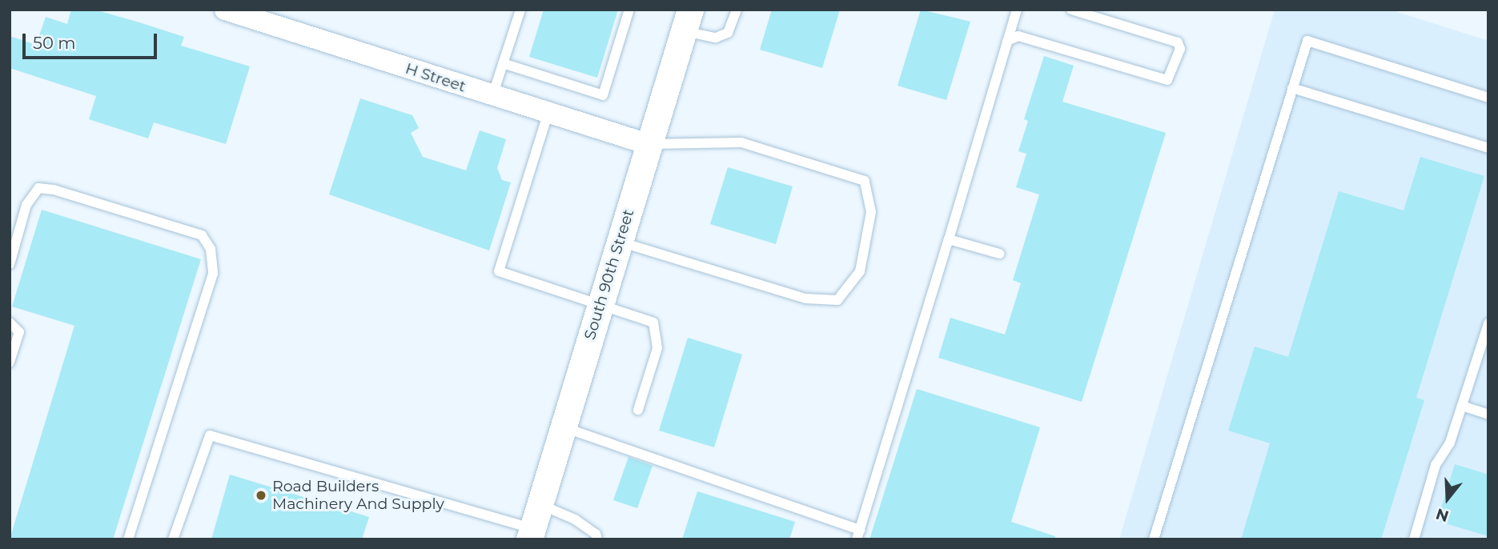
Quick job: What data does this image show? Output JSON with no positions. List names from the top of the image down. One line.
{"streets":{"street":["H Street","South 90th Street"]},"crossings":[["H Street","South 90th Street"]],"places":["Road Builders Machinery And Supply"],"scale_bar":"50 m","north":"bottom"}
